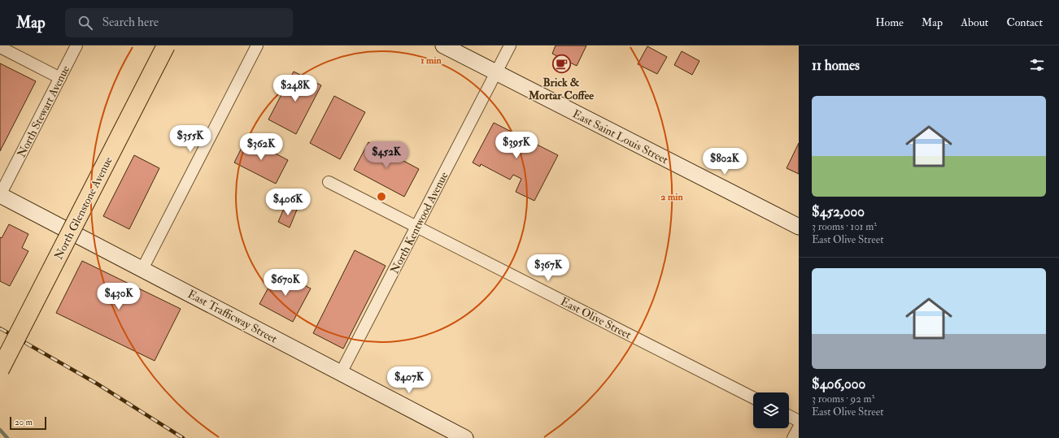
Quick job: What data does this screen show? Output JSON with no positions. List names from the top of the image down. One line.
{"streets":{"main road":["East Saint Louis Street","North Glenstone Avenue","East Trafficway Street"],"street":["North Stewart Avenue","North Kentwood Avenue","East Olive Street"]},"crossings":[["North Stewart Avenue","East Trafficway Street"],["East Saint Louis Street","North Kentwood Avenue"],["North Kentwood Avenue","East Trafficway Street"],["North Kentwood Avenue","East Olive Street"]],"places":{"cafe":["Brick & Mortar Coffee"]},"scale_bar":"20 m","page":{"header":"Map","search":"Search here","nav":["Home","Map","About","Contact"],"heading":"11 homes","price":["$248K","$355K","$395K","$362K","$452K","$802K","$406K","$367K","$670K","$430K","$407K"],"list":[{"name":"$452,000","note":"3 rooms · 101 m² · East Olive Street"},{"name":"$406,000","note":"3 rooms · 92 m² · East Olive Street"}],"scale":"20 m"},"rings":["1 min","2 min"]}
